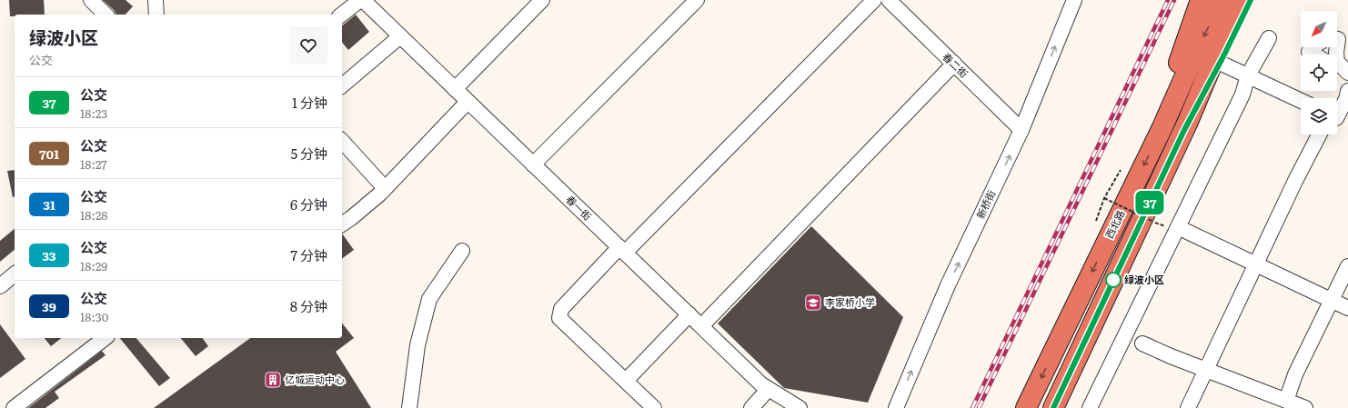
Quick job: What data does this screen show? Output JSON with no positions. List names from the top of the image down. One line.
{"streets":{"highway":["西北路"],"street":["春二街","新桥街","春一街"]},"crossings":[["春二街","新桥街"]],"one_way":["新桥街"],"places":{"other":["绿波小区"],"school or university":["李家桥小学"],"building":["亿城运动中心"]},"lines":["bus line 37"],"north":"bottom left","page":{"on_map":"37","heading":["绿波小区","公交"],"list":[{"mark":"37","name":"公交","note":"18:23","value":"1 分钟"},{"mark":"701","name":"公交","note":"18:27","value":"5 分钟"},{"mark":"31","name":"公交","note":"18:28","value":"6 分钟"},{"mark":"33","name":"公交","note":"18:29","value":"7 分钟"},{"mark":"39","name":"公交","note":"18:30","value":"8 分钟"}]}}
